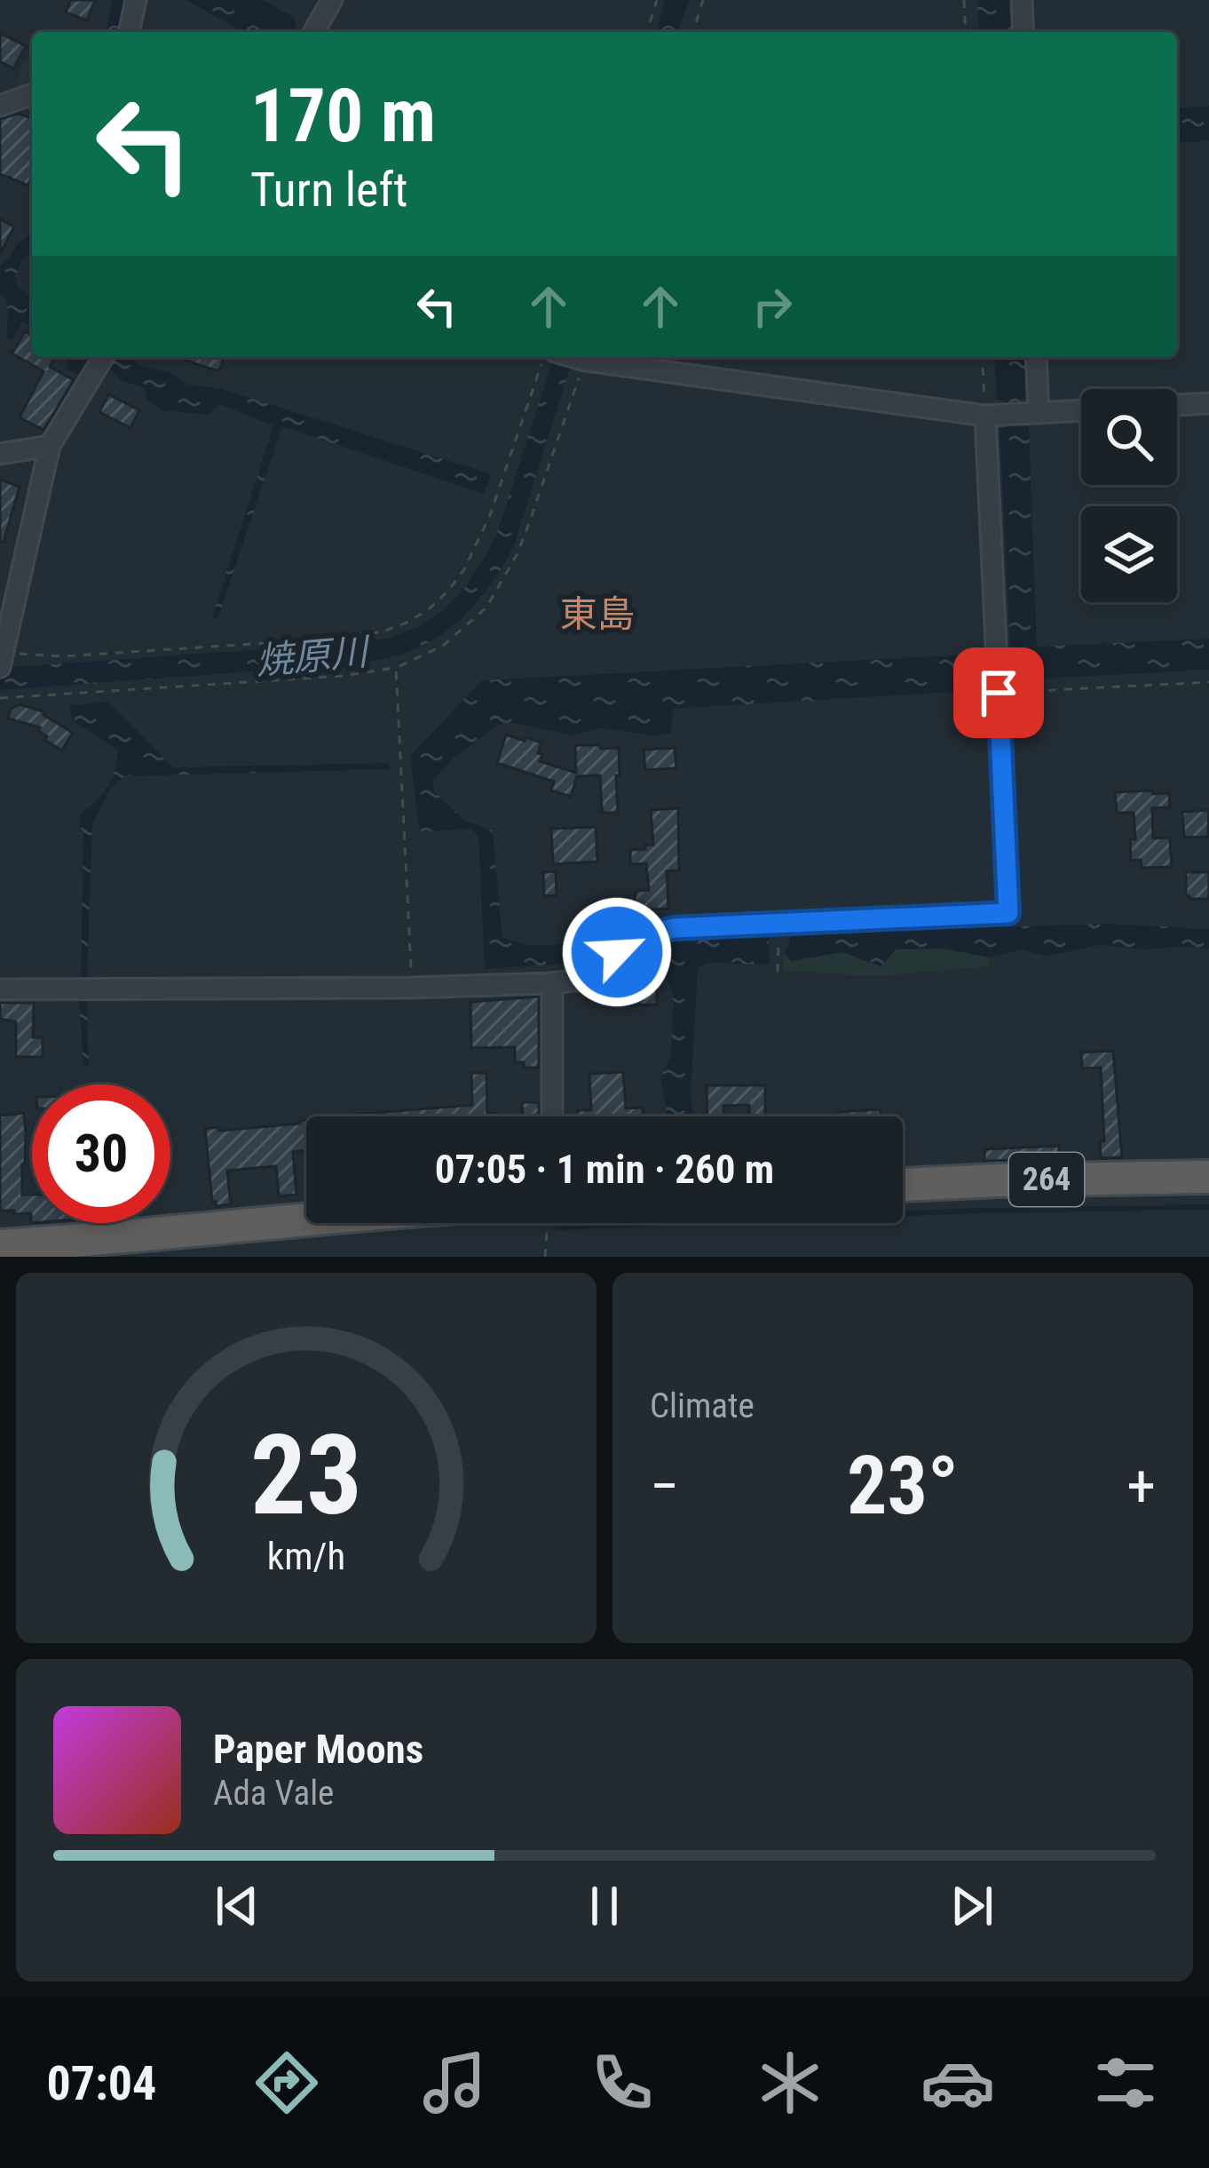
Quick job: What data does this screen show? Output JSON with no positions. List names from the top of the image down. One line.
{"streets":{"highway":["264"]},"districts":["東島"],"water":["焼原川"],"page":{"turn":["170 m","Turn left"],"limit":"30","trip":"07:05 · 1 min · 260 m","tile":"Climate","heat":["−","23°","+"],"song":["Paper Moons","Ada Vale"],"tabs":"07:04","gauge":["23","km/h"]}}
